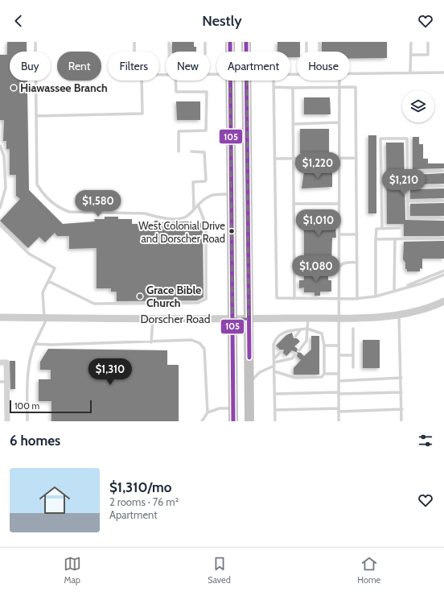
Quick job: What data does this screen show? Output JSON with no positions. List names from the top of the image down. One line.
{"streets":{"street":["Dorscher Road"]},"places":["Hiawassee Branch","West Colonial Drive and Dorscher Road","Grace Bible Church"],"lines":["transit line 105"],"scale_bar":"100 m","page":{"header":"Nestly","chip":["Buy","Rent","Filters","New","Apartment","House"],"price":["$1,220","$1,210","$1,580","$1,010","$1,080","$1,310"],"scale":"100 m","heading":"6 homes","list":[{"name":"$1,310/mo","note":"2 rooms · 76 m² · Apartment"}],"tabs":["Map","Saved","Home"]}}
